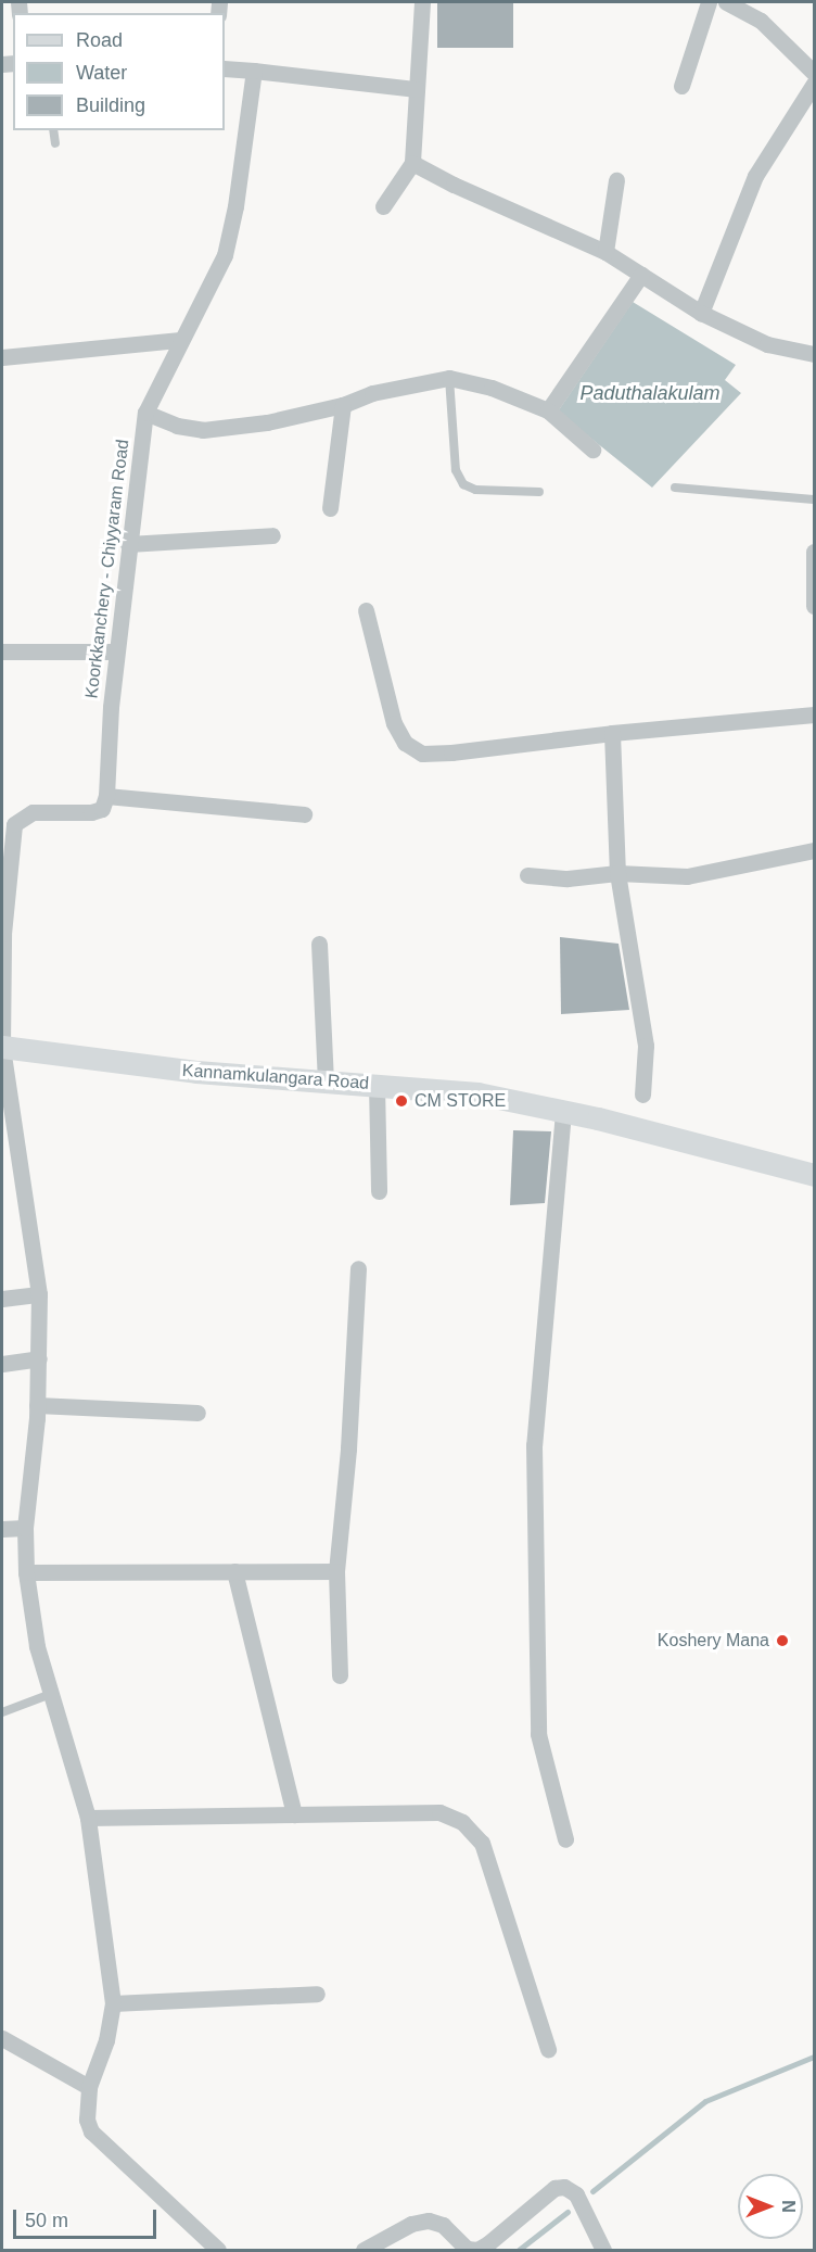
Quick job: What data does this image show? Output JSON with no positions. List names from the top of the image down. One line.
{"streets":{"street":["Koorkkanchery - Chiyyaram Road","Kannamkulangara Road"]},"water":["Paduthalakulam"],"places":["CM STORE","Koshery Mana"],"legend":["Road","Water","Building"],"scale_bar":"50 m","north":"right"}
